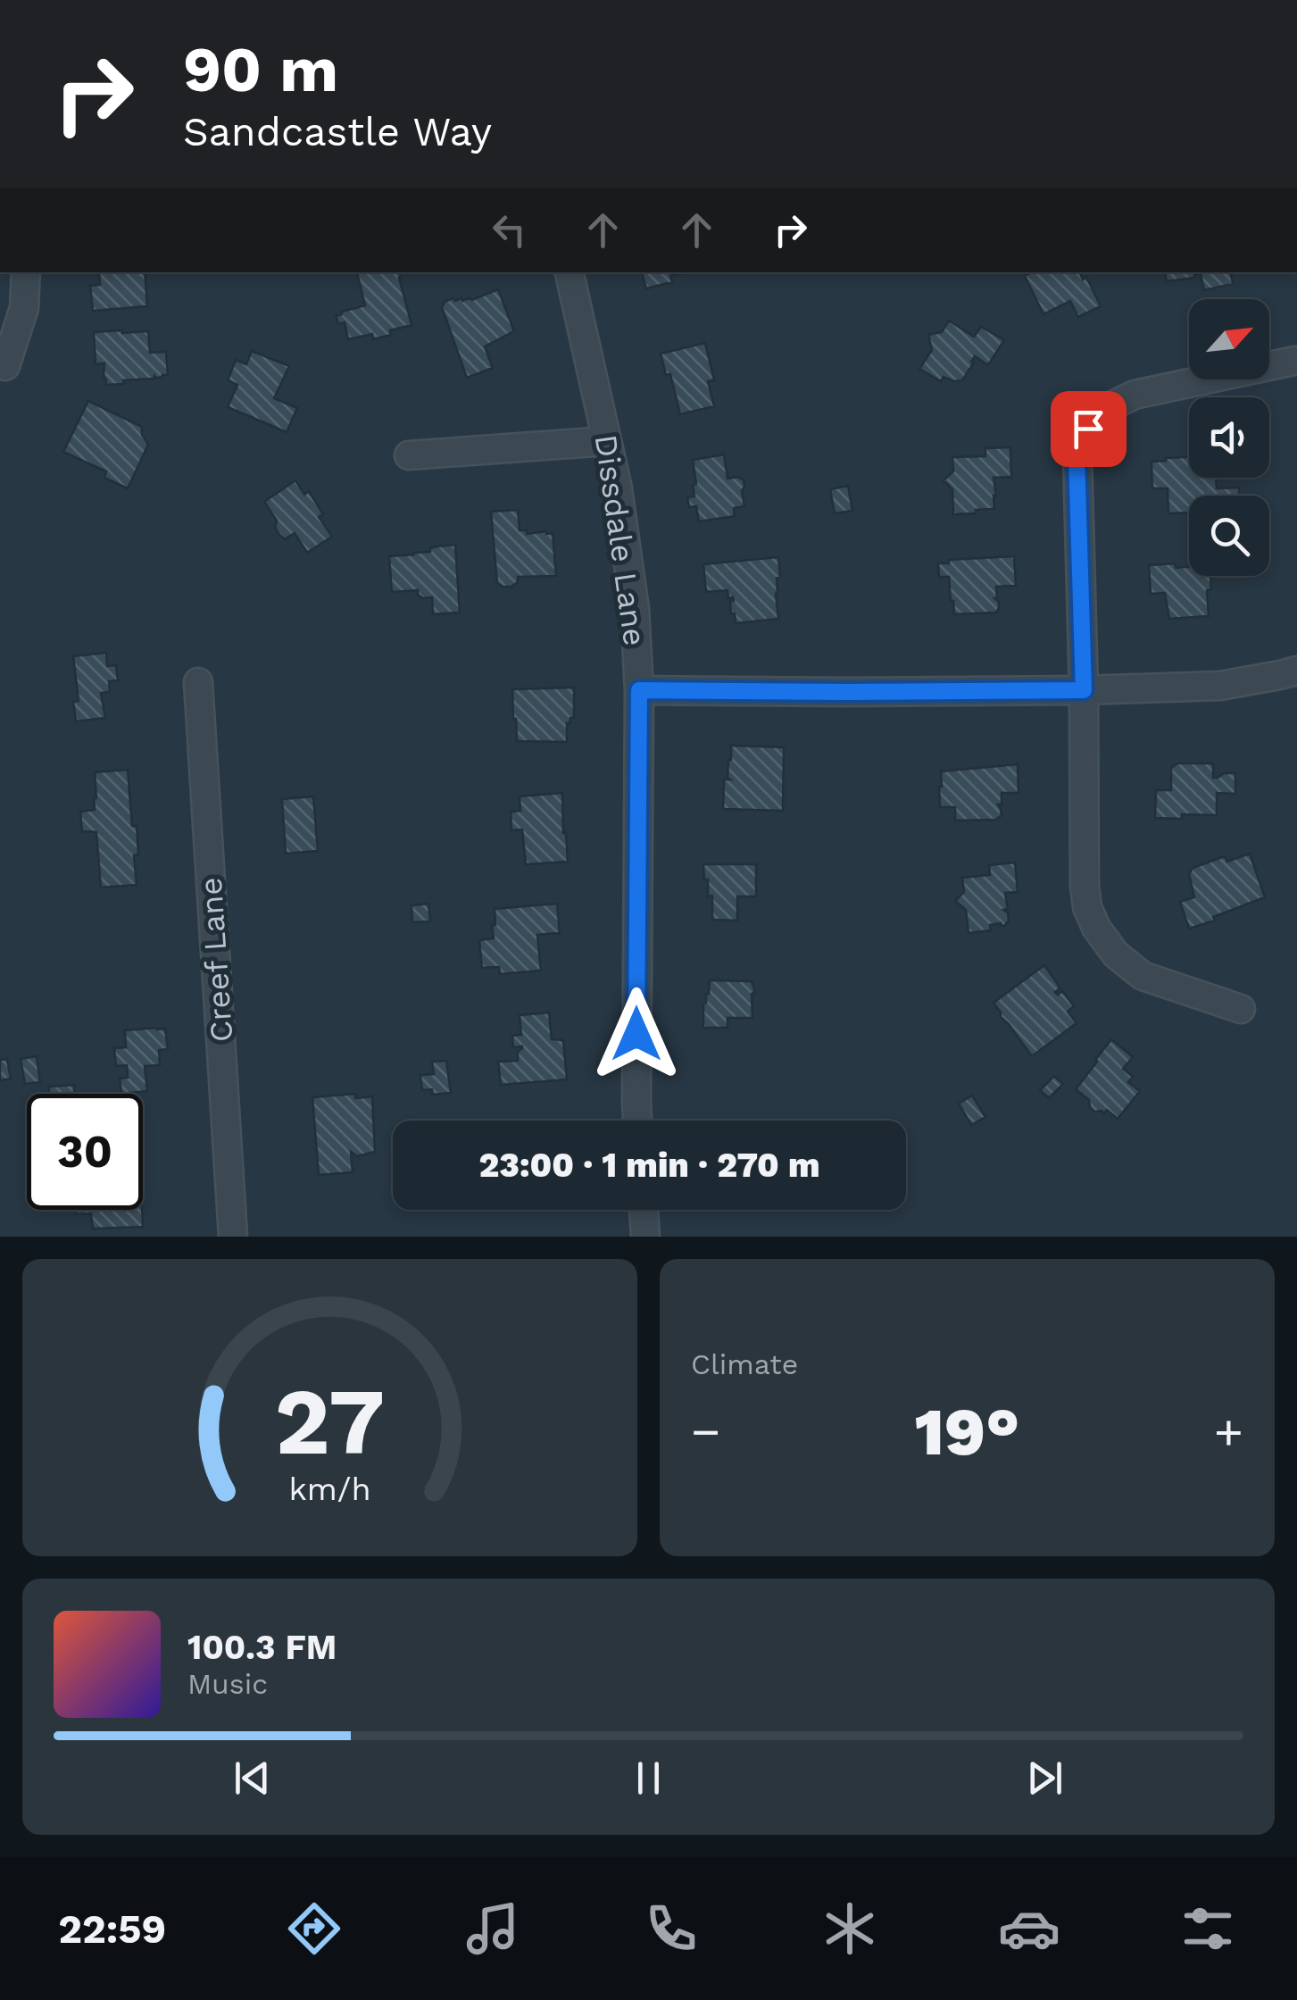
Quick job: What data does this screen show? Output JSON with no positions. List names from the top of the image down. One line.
{"streets":{"street":["Dissdale Lane","Creef Lane"]},"north":"top right","page":{"turn":["90 m","Sandcastle Way"],"limit":"30","trip":"23:00 · 1 min · 270 m","tile":"Climate","heat":["−","19°","+"],"song":["100.3 FM","Music"],"tabs":"22:59","gauge":["27","km/h"]}}
